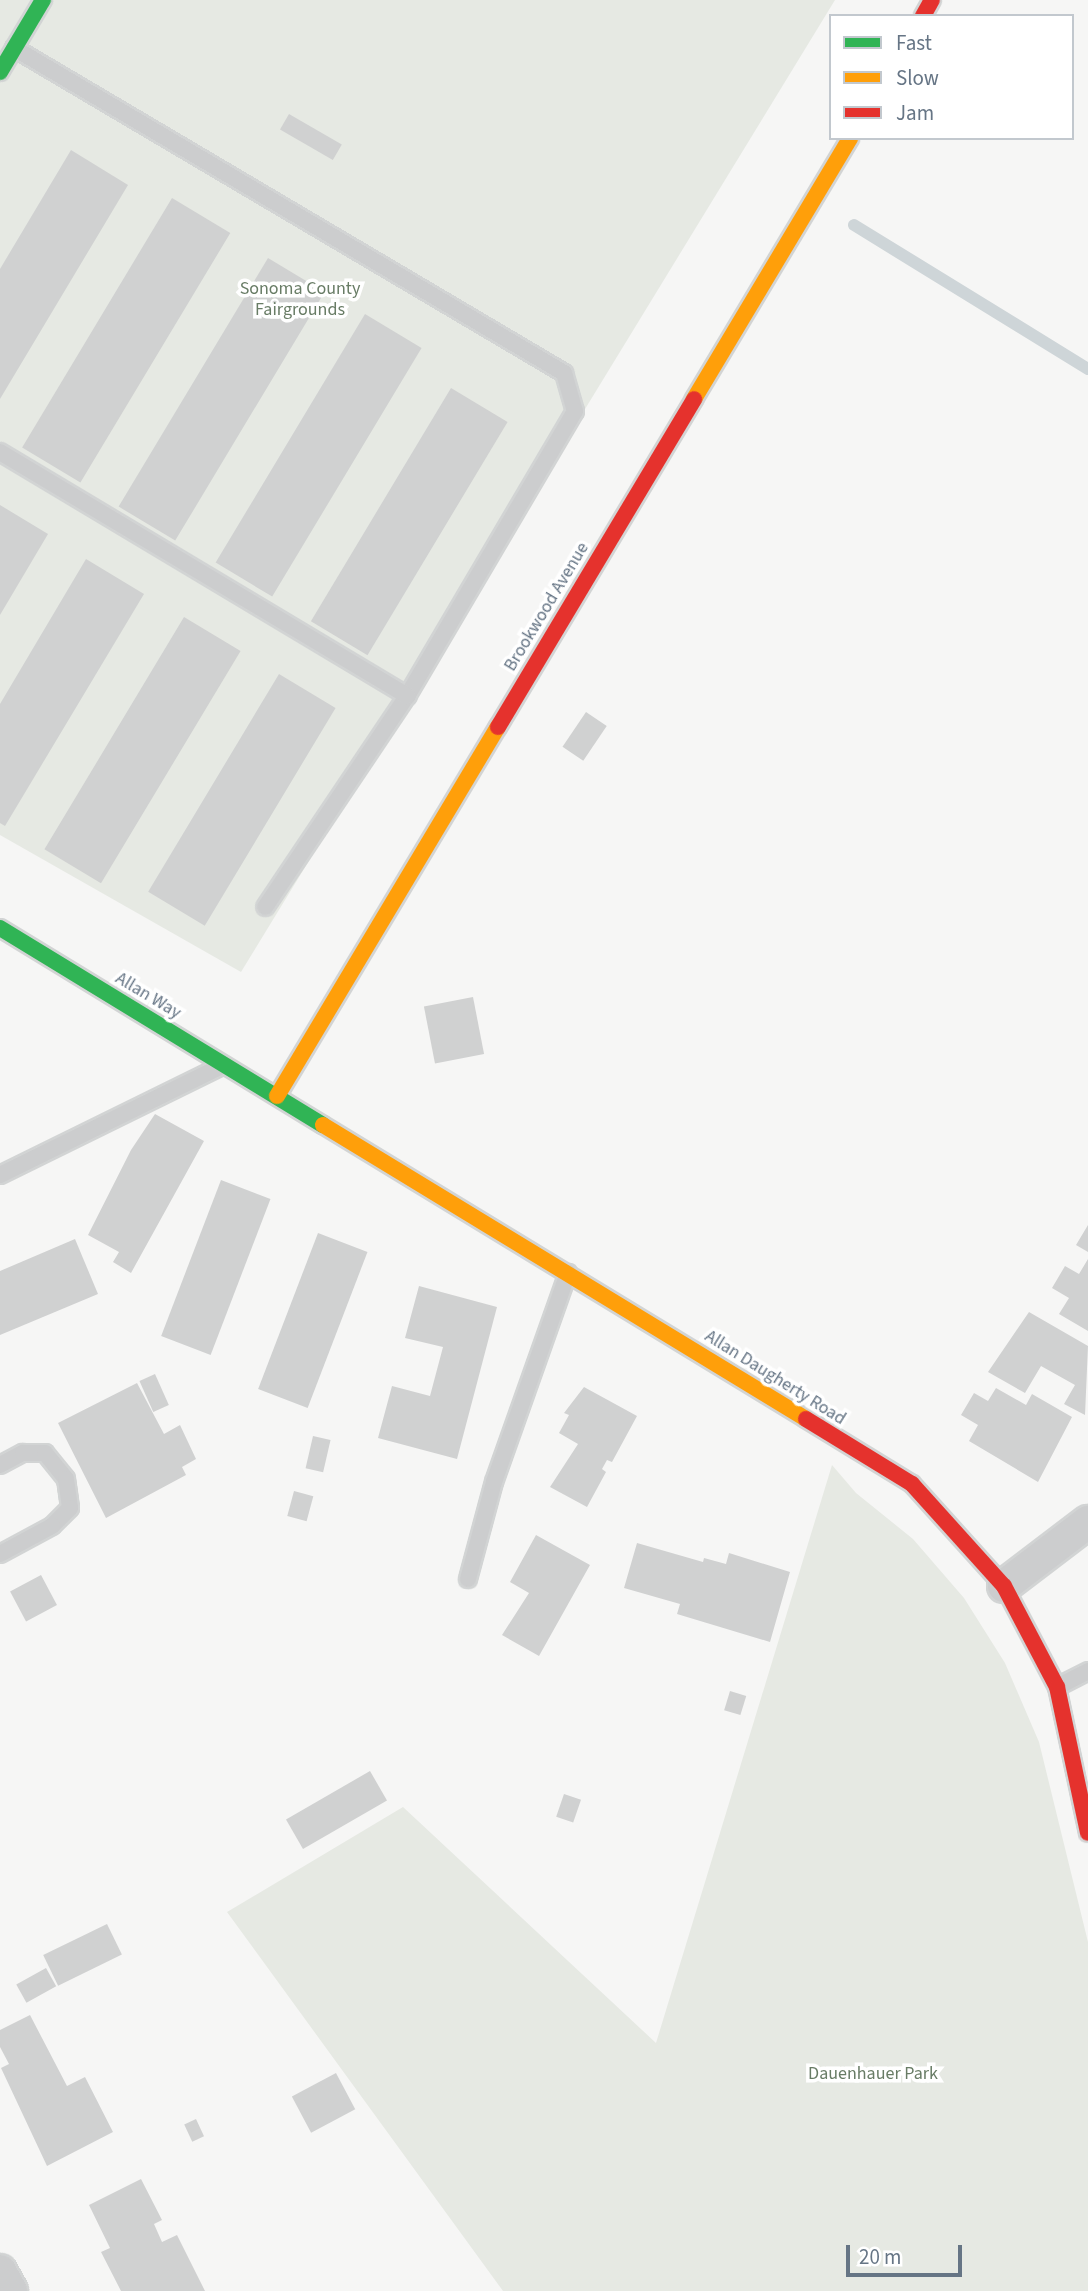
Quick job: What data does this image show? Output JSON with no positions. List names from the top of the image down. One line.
{"streets":{"street":["Brookwood Avenue","Allan Way","Allan Daugherty Road"]},"crossings":[["Brookwood Avenue","Allan Way"],["Brookwood Avenue","Allan Daugherty Road"],["Allan Way","Allan Daugherty Road"]],"parks":["Sonoma County Fairgrounds","Dauenhauer Park"],"legend":["Fast","Slow","Jam"],"scale_bar":"20 m"}
